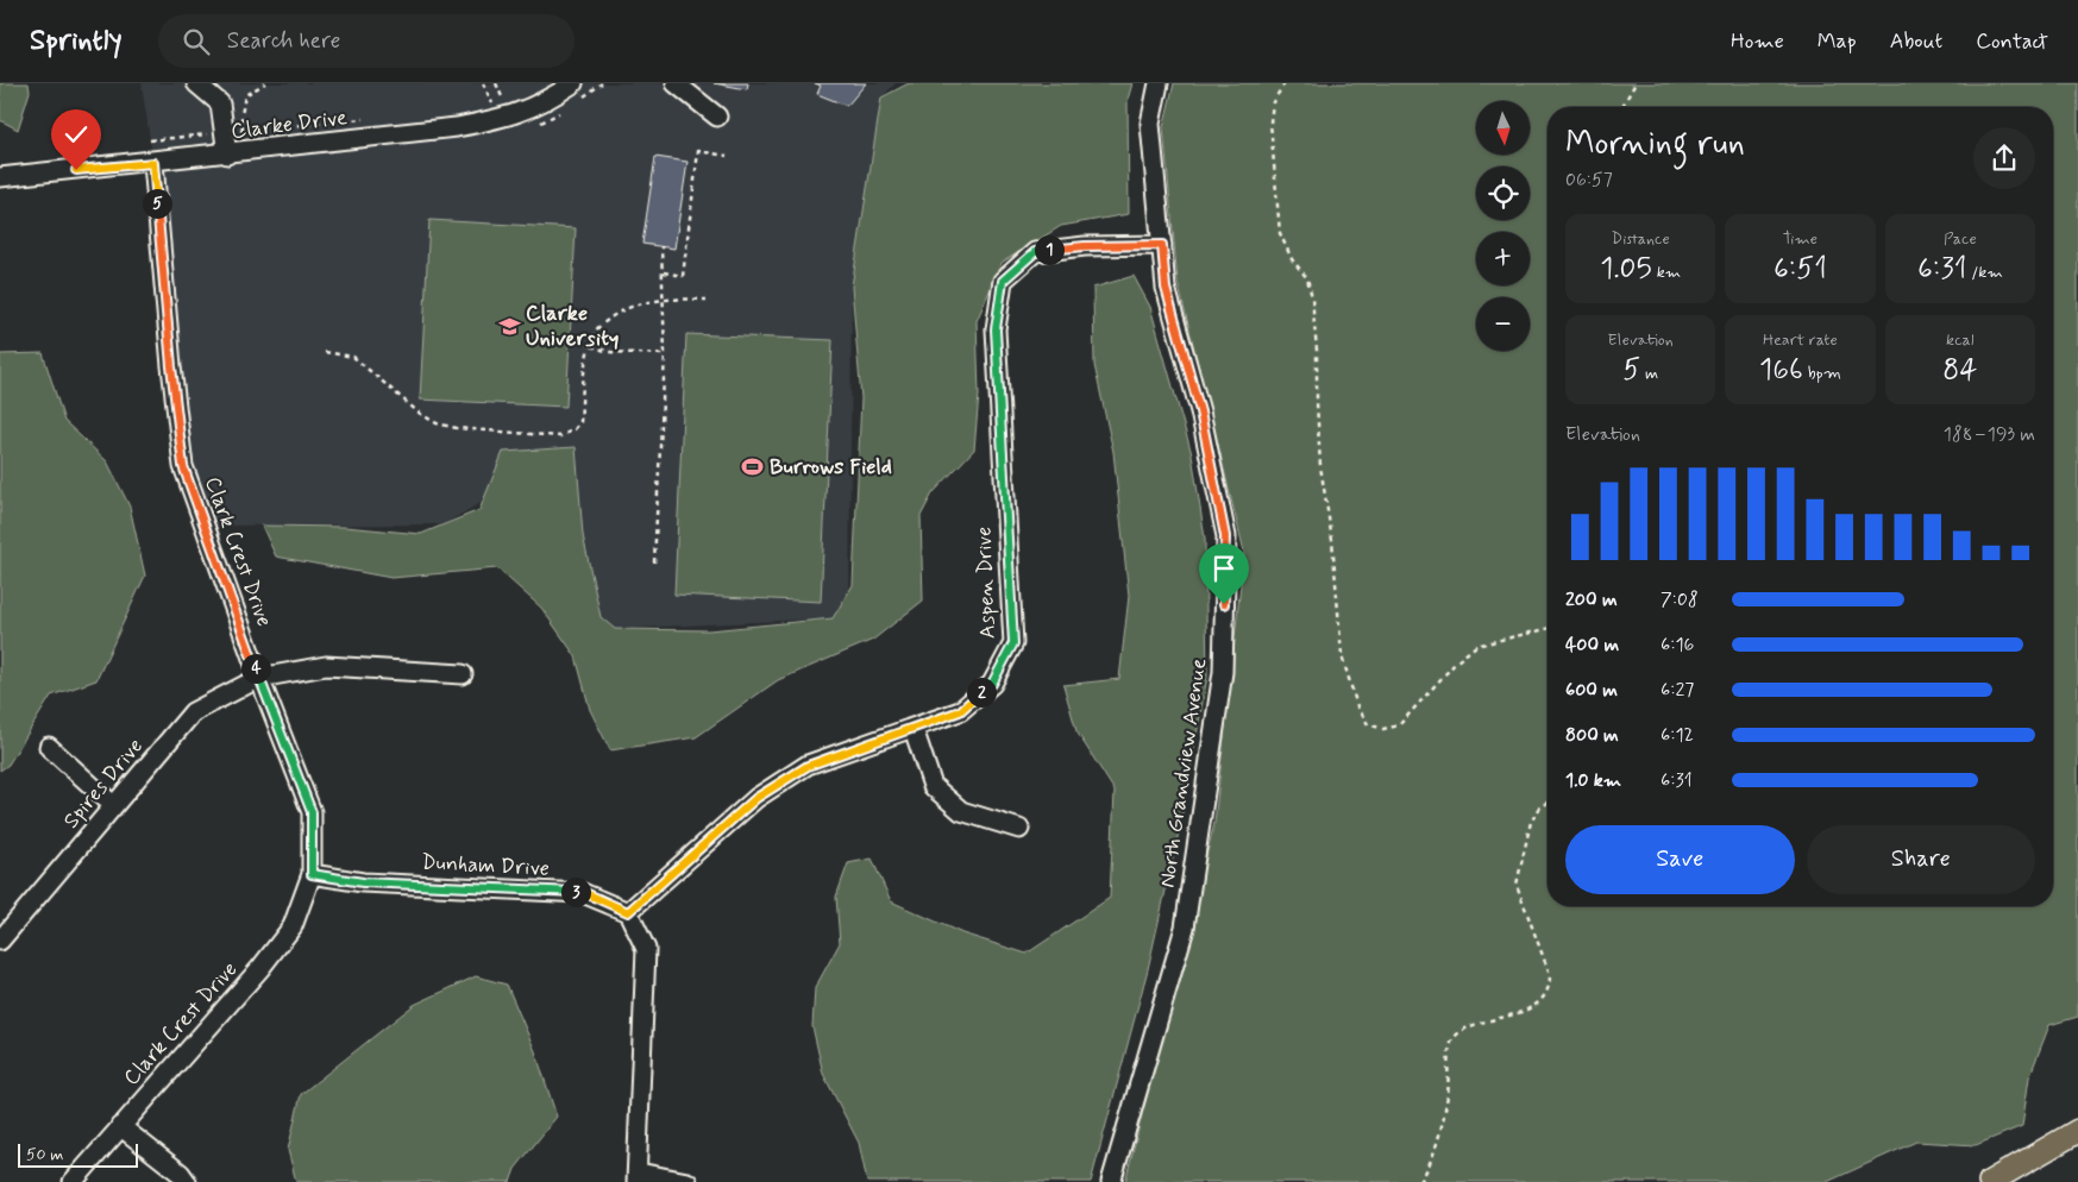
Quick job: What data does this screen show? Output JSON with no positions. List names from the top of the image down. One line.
{"streets":{"street":["Clarke Drive","Clark Crest Drive","Aspen Drive","North Grandview Avenue","Spires Drive","Dunham Drive"]},"crossings":[["Clarke Drive","Clark Crest Drive"],["Clark Crest Drive","Spires Drive"],["Clark Crest Drive","Dunham Drive"],["Aspen Drive","North Grandview Avenue"],["Aspen Drive","Dunham Drive"]],"places":{"school or university":["Clarke University"],"sports":["Burrows Field"]},"scale_bar":"50 m","north":"bottom","page":{"header":"Sprintly","search":"Search here","nav":["Home","Map","About","Contact"],"map_buttons":["+","−"],"heading":["Morning run","06:57"],"pins":["5","1","4","2","3"],"stats":[["Distance","1.05 km"],["Time","6:51"],["Pace","6:31 /km"],["Elevation","5 m"],["Heart rate","166 bpm"],["kcal","84"]],"chart":["Elevation","188–193 m"],"list":[{"name":"200 m","note":"7:08"},{"name":"400 m","note":"6:16"},{"name":"600 m","note":"6:27"},{"name":"800 m","note":"6:12"},{"name":"1.0 km","note":"6:31"}],"buttons":["Save","Share"],"scale":"50 m"}}
